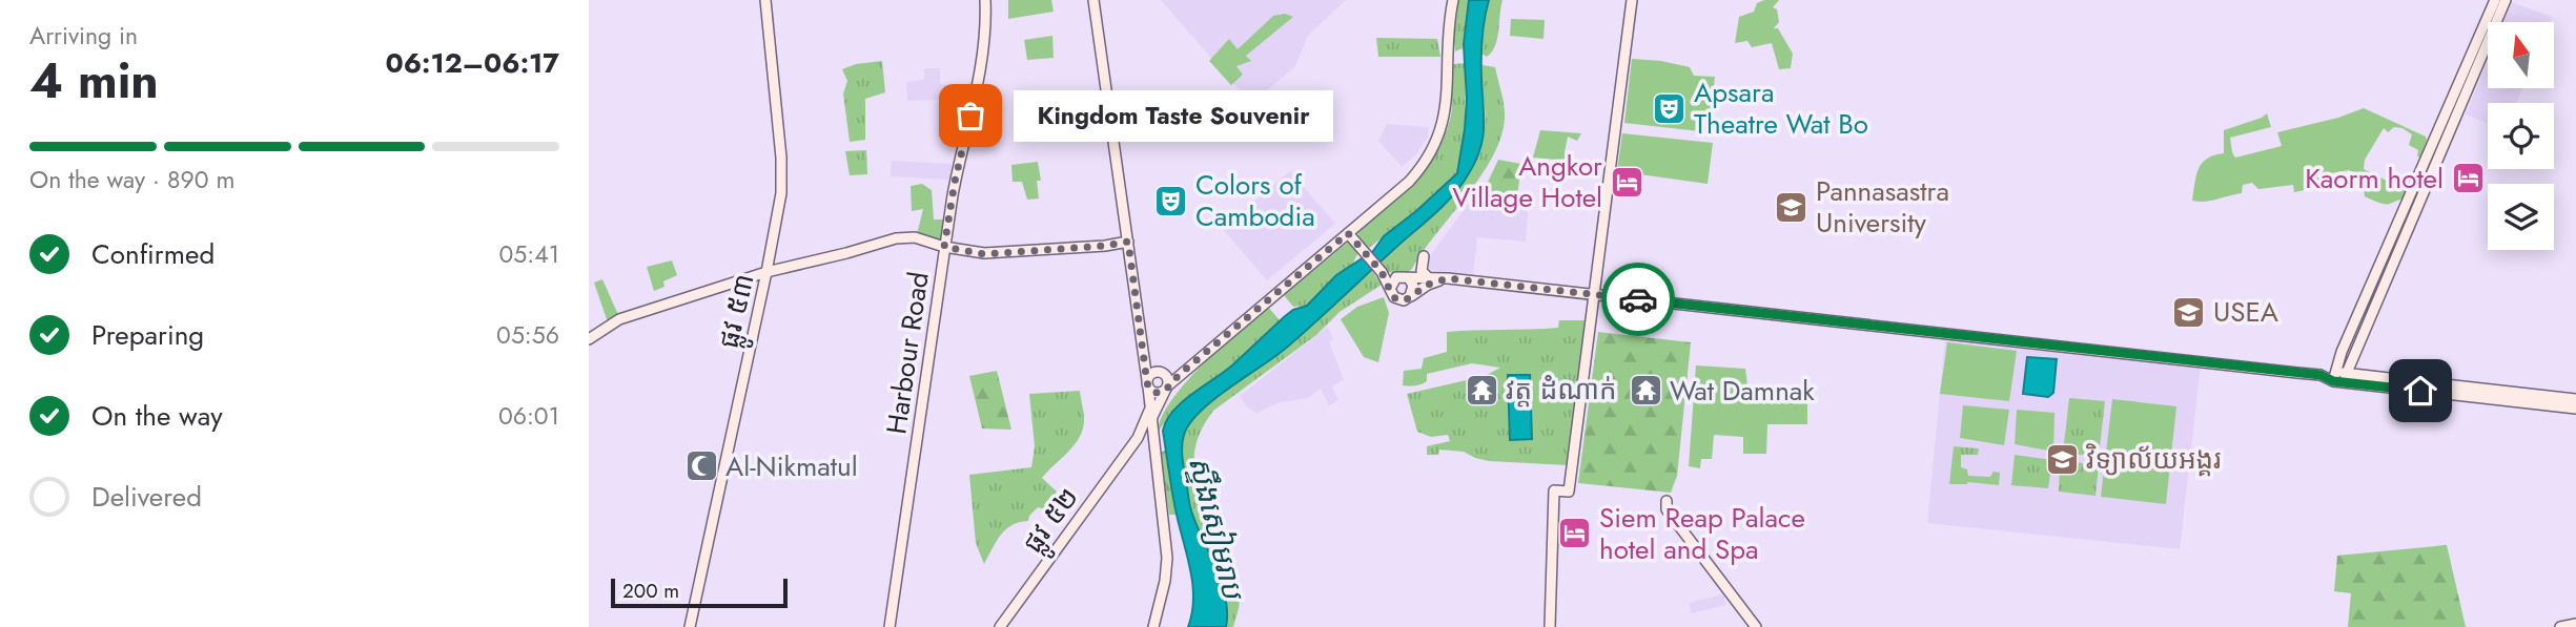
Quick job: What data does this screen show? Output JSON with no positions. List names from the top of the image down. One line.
{"streets":{"main road":["ផ្លូវ ៥៣","Harbour Road","ផ្លូវ ៥២"]},"water":["ស្ទឹងសៀមរាប"],"places":{"theatre":["Apsara Theatre Wat Bo","Colors of Cambodia"],"other":["Kingdom Taste Souvenir"],"hotel":["Kaorm hotel","Angkor Village Hotel","Siem Reap Palace hotel and Spa"],"school or university":["Pannasastra University","USEA","វិទ្យាល័យអង្គរ"],"temple":["វត្ត ដំំណាក់","Wat Damnak"],"mosque":["Al-Nikmatul"]},"scale_bar":"200 m","north":"top","page":{"heading":["4 min","Arriving in","06:12–06:17"],"bubble":"Kingdom Taste Souvenir","bar":"On the way · 890 m","list":[["Confirmed","05:41"],["Preparing","05:56"],["On the way","06:01"],"Delivered"],"scale":"200 m"}}
